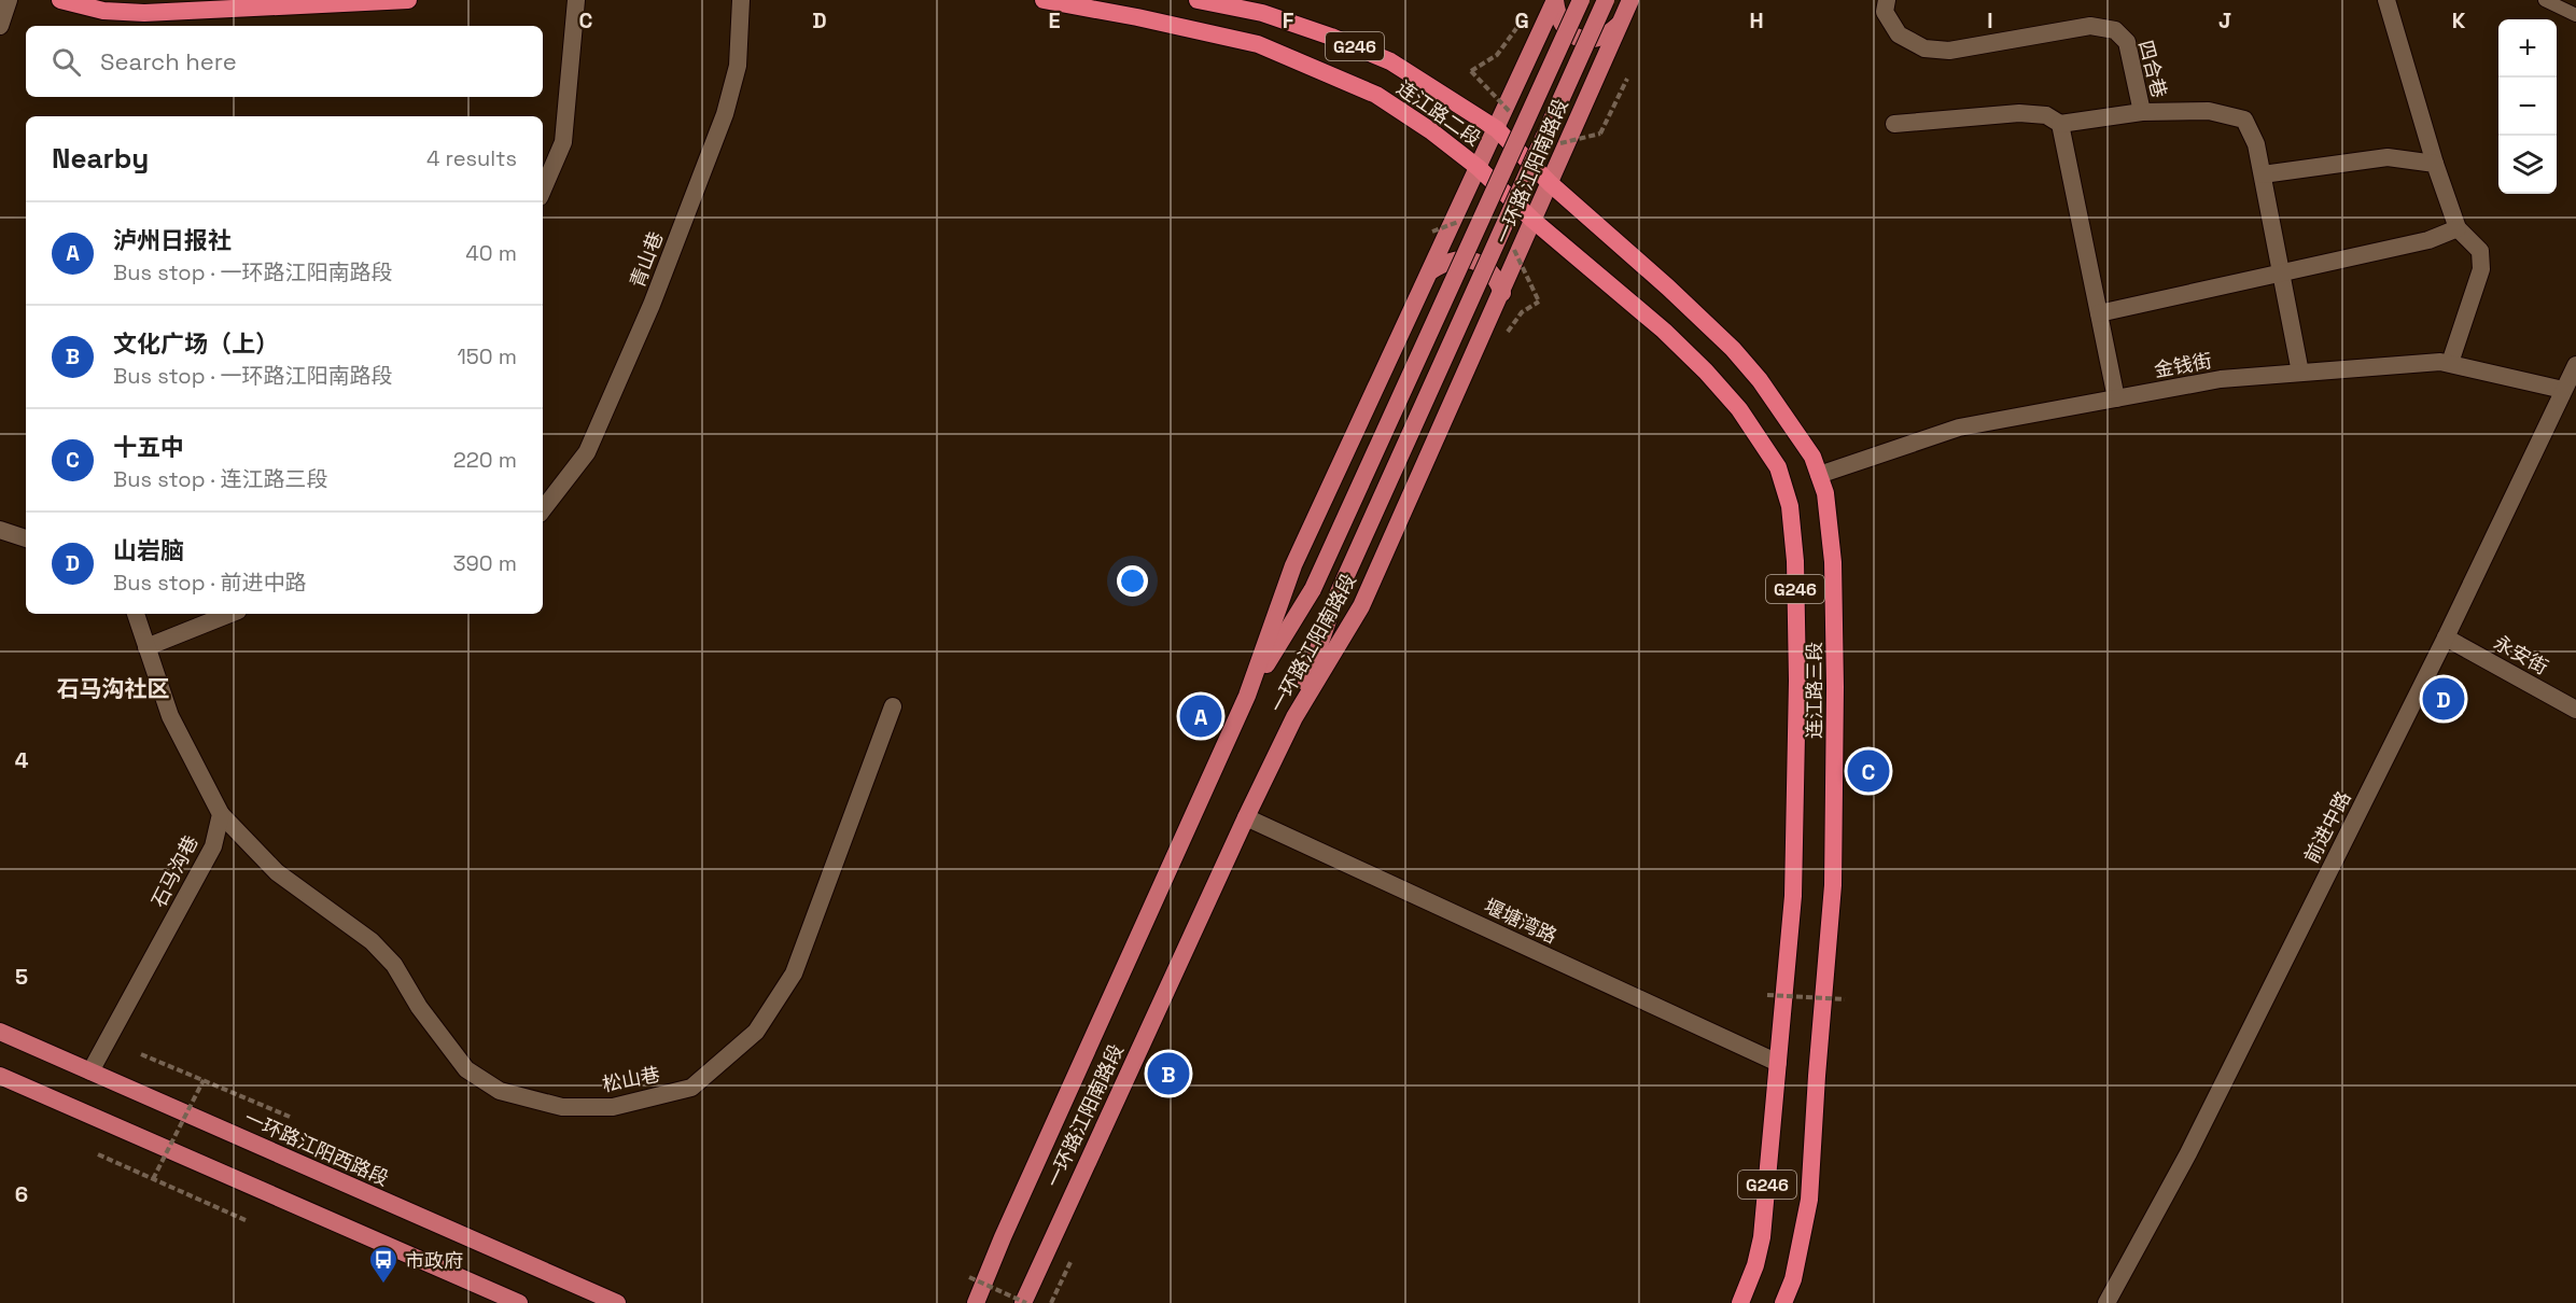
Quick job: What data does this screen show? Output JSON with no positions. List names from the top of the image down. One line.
{"streets":{"highway":["G246","连江路二段","连江路三段"],"main road":["一环路江阳南路段","一环路江阳西路段"],"street":["四合巷","青山巷","金钱街","永安街","前进中路","石马沟巷","堰塘湾路","松山巷"]},"crossings":[["连江路二段","一环路江阳南路段"],["连江路二段","连江路三段"],["一环路江阳南路段","连江路三段"],["一环路江阳南路段","堰塘湾路"],["金钱街","连江路三段"],["金钱街","前进中路"],["永安街","前进中路"],["连江路三段","堰塘湾路"],["石马沟巷","松山巷"],["石马沟巷","一环路江阳西路段"]],"districts":["石马沟社区"],"places":{"bus stop":["市政府"]},"page":{"map_buttons":["+","−"],"search":"Search here","heading":["Nearby","4 results"],"list":[{"mark":"A","name":"泸州日报社","note":"Bus stop · 一环路江阳南路段","value":"40 m"},{"mark":"B","name":"文化广场（上）","note":"Bus stop · 一环路江阳南路段","value":"150 m"},{"mark":"C","name":"十五中","note":"Bus stop · 连江路三段","value":"220 m"},{"mark":"D","name":"山岩脑","note":"Bus stop · 前进中路","value":"390 m"}],"pins":["D","A","C","B"]},"grid":{"columns":["C","D","E","F","G","H","I","J","K"],"rows":["4","5","6"]}}
